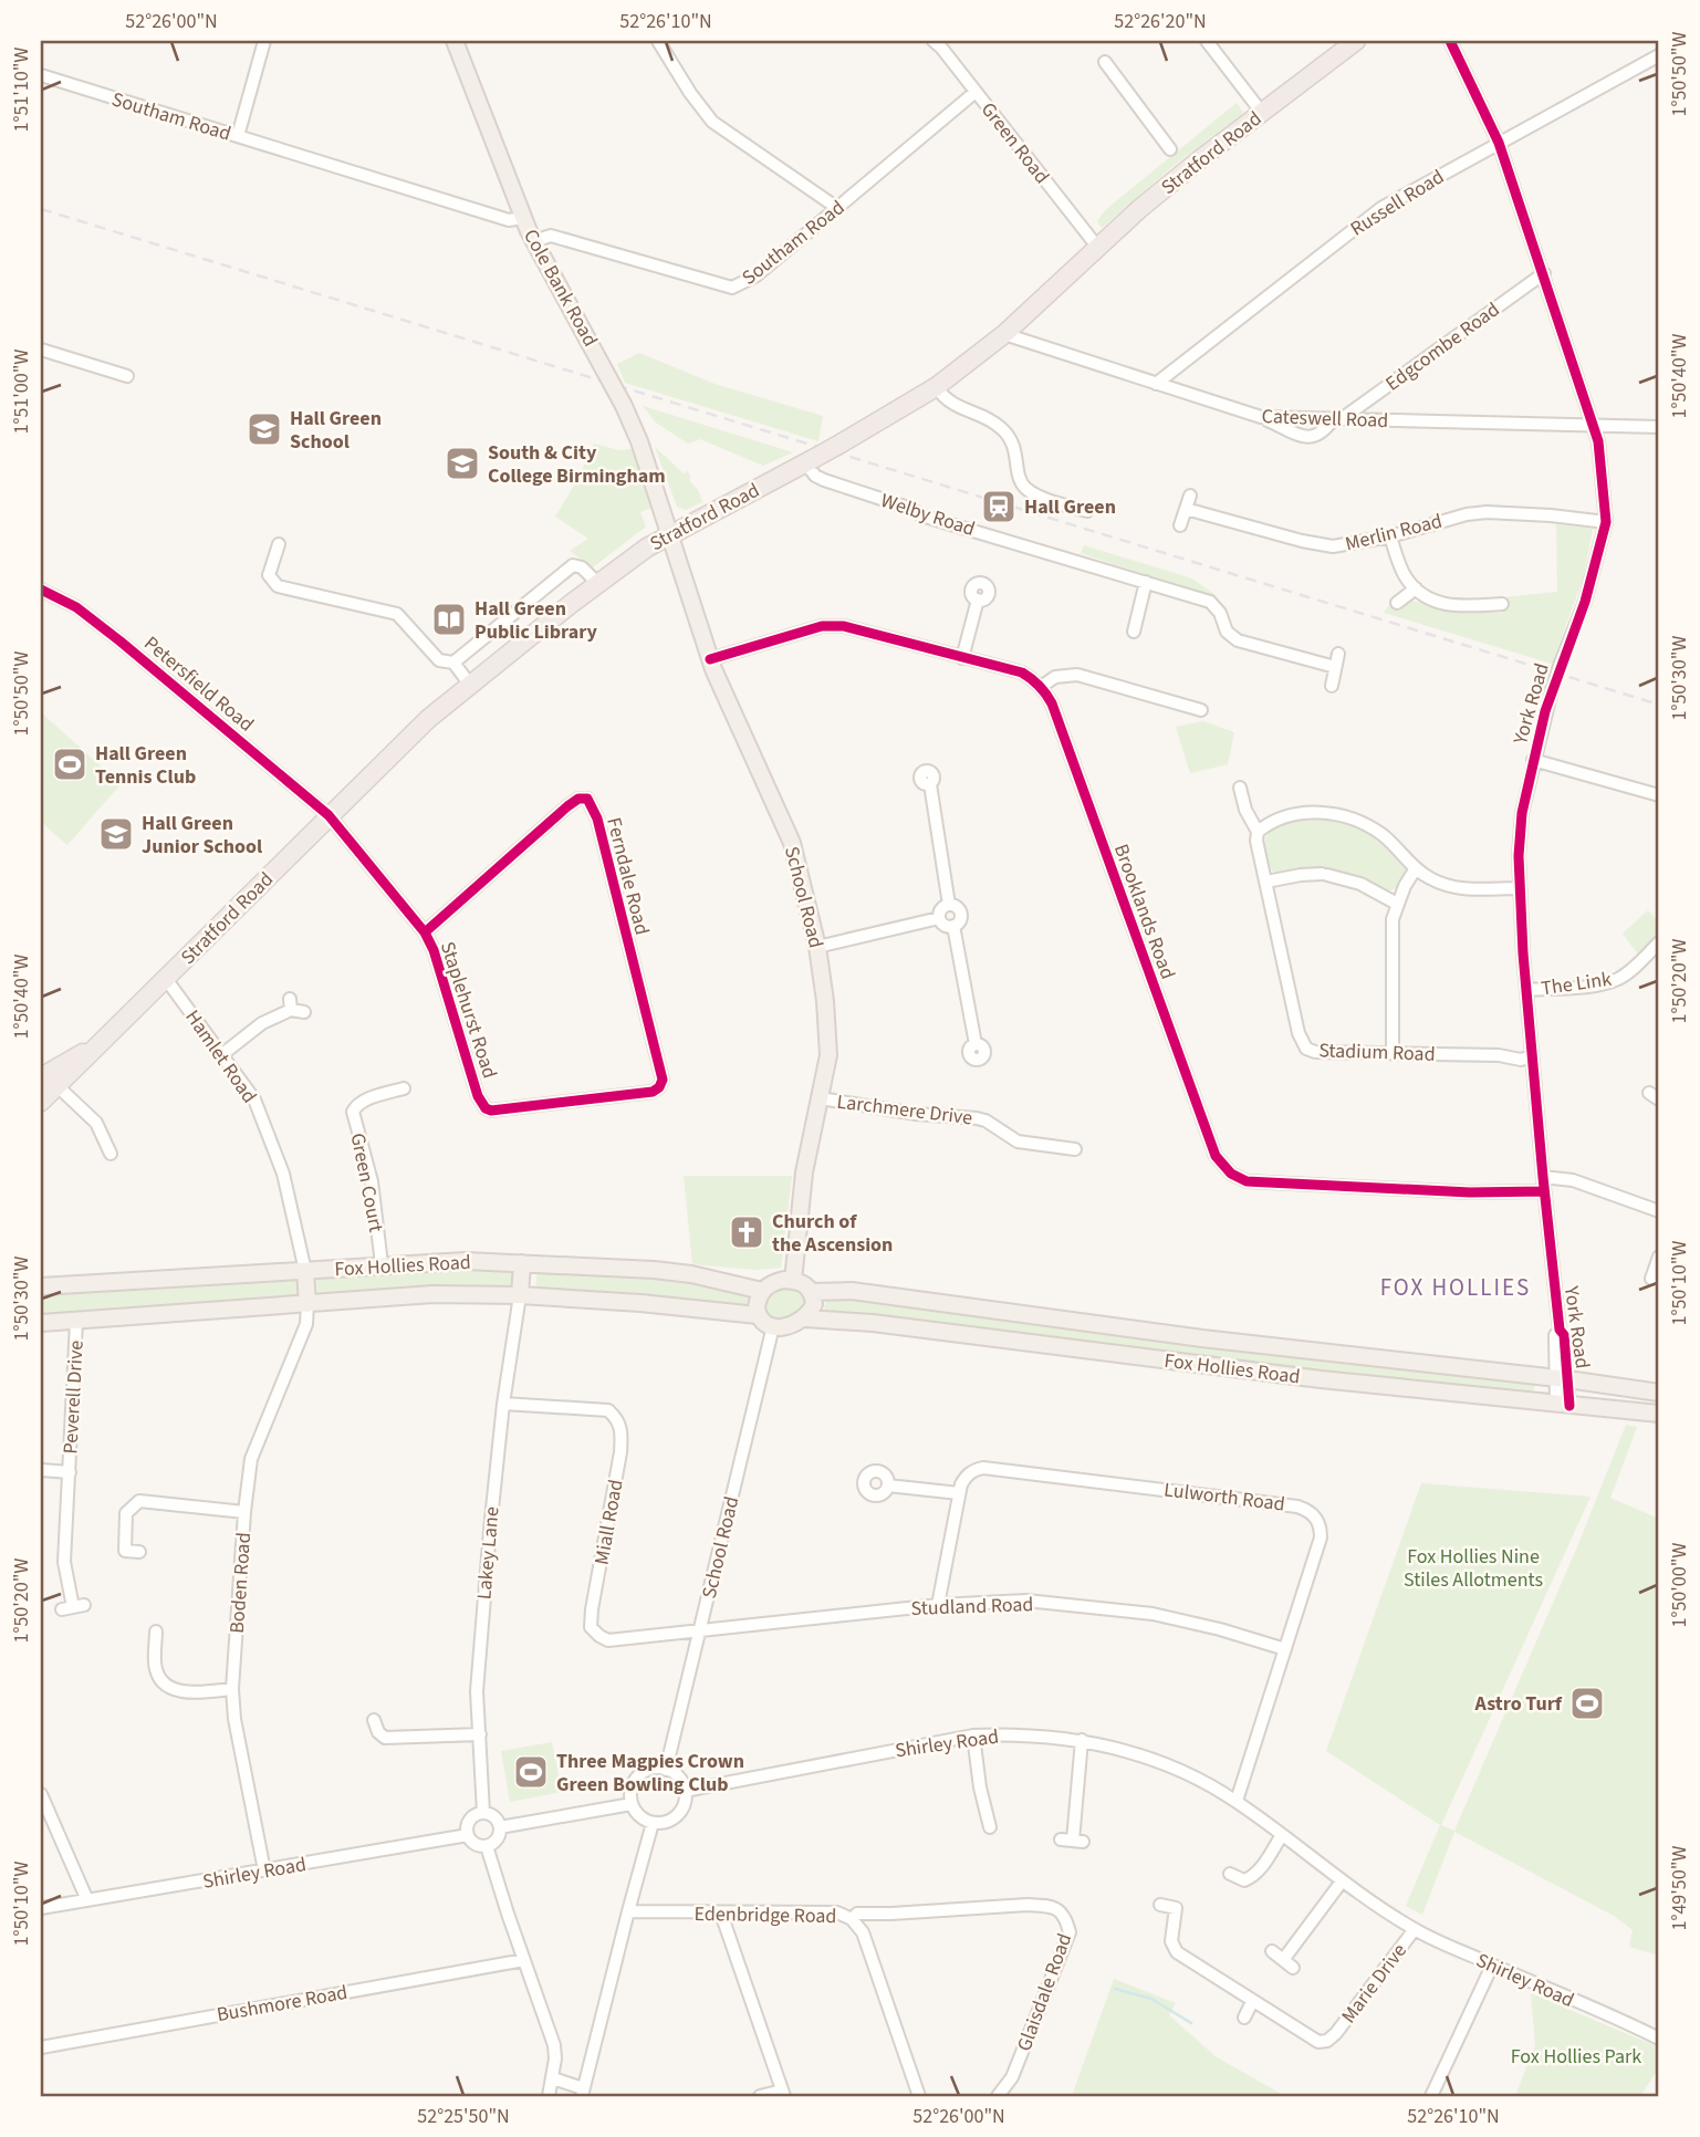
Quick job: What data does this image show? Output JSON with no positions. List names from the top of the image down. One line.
{"streets":{"highway":["Stratford Road"],"main road":["Cole Bank Road","School Road","Fox Hollies Road"],"street":["Southam Road","Green Road","Russell Road","Edgcombe Road","Cateswell Road","Welby Road","Merlin Road","Petersfield Road","York Road","Ferndale Road","Brooklands Road","The Link","Staplehurst Road","Stadium Road","Hamlet Road","Larchmere Drive","Green Court","Peverell Drive","Lulworth Road","Miall Road","Lakey Lane","Boden Road","Studland Road","Shirley Road","Edenbridge Road","Marie Drive","Glaisdale Road","Bushmore Road"]},"crossings":[["Southam Road","Green Road"],["Southam Road","Cole Bank Road"],["Green Road","Stratford Road"],["Stratford Road","Cole Bank Road"],["Stratford Road","Cateswell Road"],["Stratford Road","Welby Road"],["Stratford Road","Petersfield Road"],["Stratford Road","School Road"],["Stratford Road","Staplehurst Road"],["Stratford Road","Hamlet Road"],["Russell Road","Cateswell Road"],["Russell Road","York Road"],["Cole Bank Road","School Road"],["Edgcombe Road","Cateswell Road"],["Edgcombe Road","York Road"],["Cateswell Road","York Road"],["Merlin Road","York Road"],["Petersfield Road","Staplehurst Road"],["York Road","Brooklands Road"],["York Road","The Link"],["York Road","Stadium Road"],["York Road","Fox Hollies Road"],["Ferndale Road","Staplehurst Road"],["School Road","Larchmere Drive"],["School Road","Fox Hollies Road"],["School Road","Miall Road"],["School Road","Studland Road"],["School Road","Shirley Road"],["Hamlet Road","Fox Hollies Road"],["Green Court","Fox Hollies Road"],["Fox Hollies Road","Peverell Drive"],["Fox Hollies Road","Lakey Lane"],["Fox Hollies Road","Boden Road"],["Lulworth Road","Studland Road"],["Lulworth Road","Shirley Road"],["Miall Road","Lakey Lane"],["Miall Road","Studland Road"],["Lakey Lane","Shirley Road"],["Boden Road","Shirley Road"],["Shirley Road","Marie Drive"],["Edenbridge Road","Glaisdale Road"]],"districts":["FOX HOLLIES"],"parks":["Fox Hollies Nine Stiles Allotments","Fox Hollies Park"],"places":{"school or university":["Hall Green School","South & City College Birmingham","Hall Green Junior School"],"station":["Hall Green"],"library":["Hall Green Public Library"],"sports":["Hall Green Tennis Club","Astro Turf","Three Magpies Crown Green Bowling Club"],"church":["Church of the Ascension"]},"coordinates":["52°26'00\"N","52°26'10\"N","52°26'20\"N","1°50'50\"W","1°51'10\"W","1°50'40\"W","1°51'00\"W","1°50'30\"W","1°50'20\"W","1°50'10\"W","1°50'00\"W","1°49'50\"W","52°25'50\"N"]}
